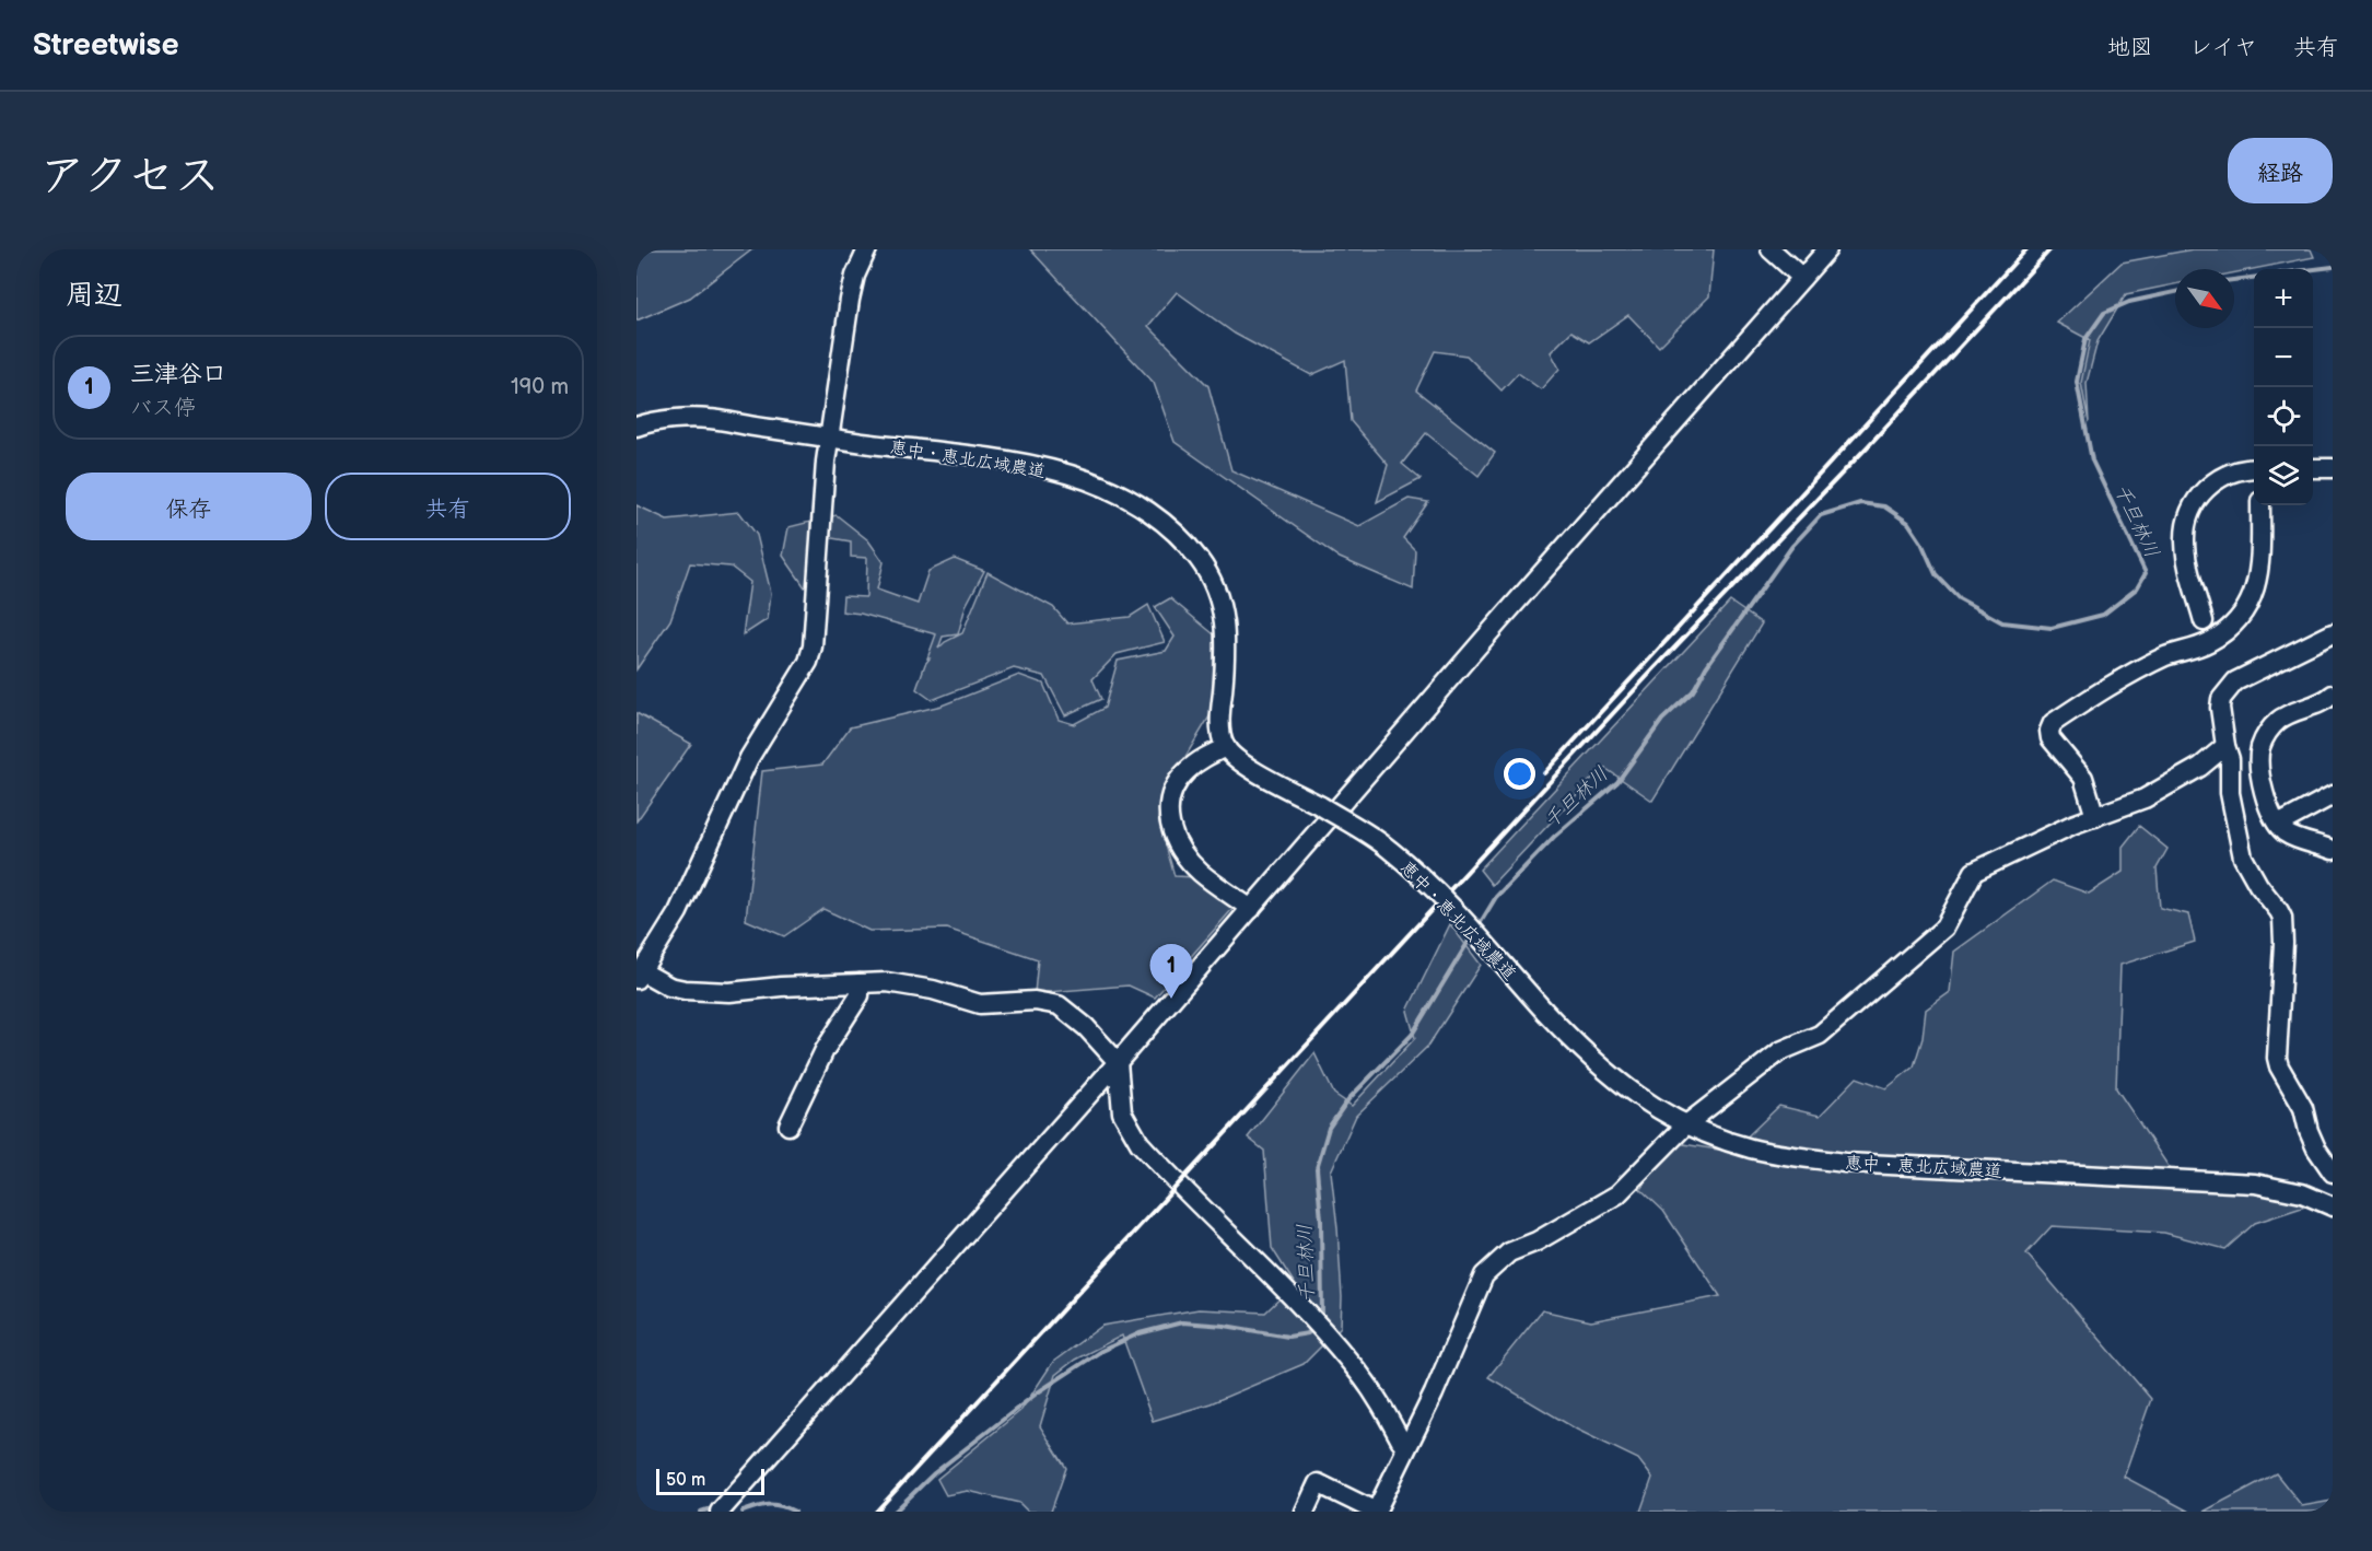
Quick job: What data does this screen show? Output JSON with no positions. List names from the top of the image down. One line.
{"streets":{"street":["恵中・恵北広域農道"]},"water":["千旦林川"],"scale_bar":"50 m","north":"bottom right","page":{"header":"Streetwise","nav":["地図","レイヤ","共有"],"title":"アクセス","buttons":["経路",["保存","共有"]],"heading":"周辺","map_buttons":["+","−"],"list":[{"mark":"1","name":"三津谷口","note":"バス停","value":"190 m"}],"pins":"1","scale":"50 m"}}
